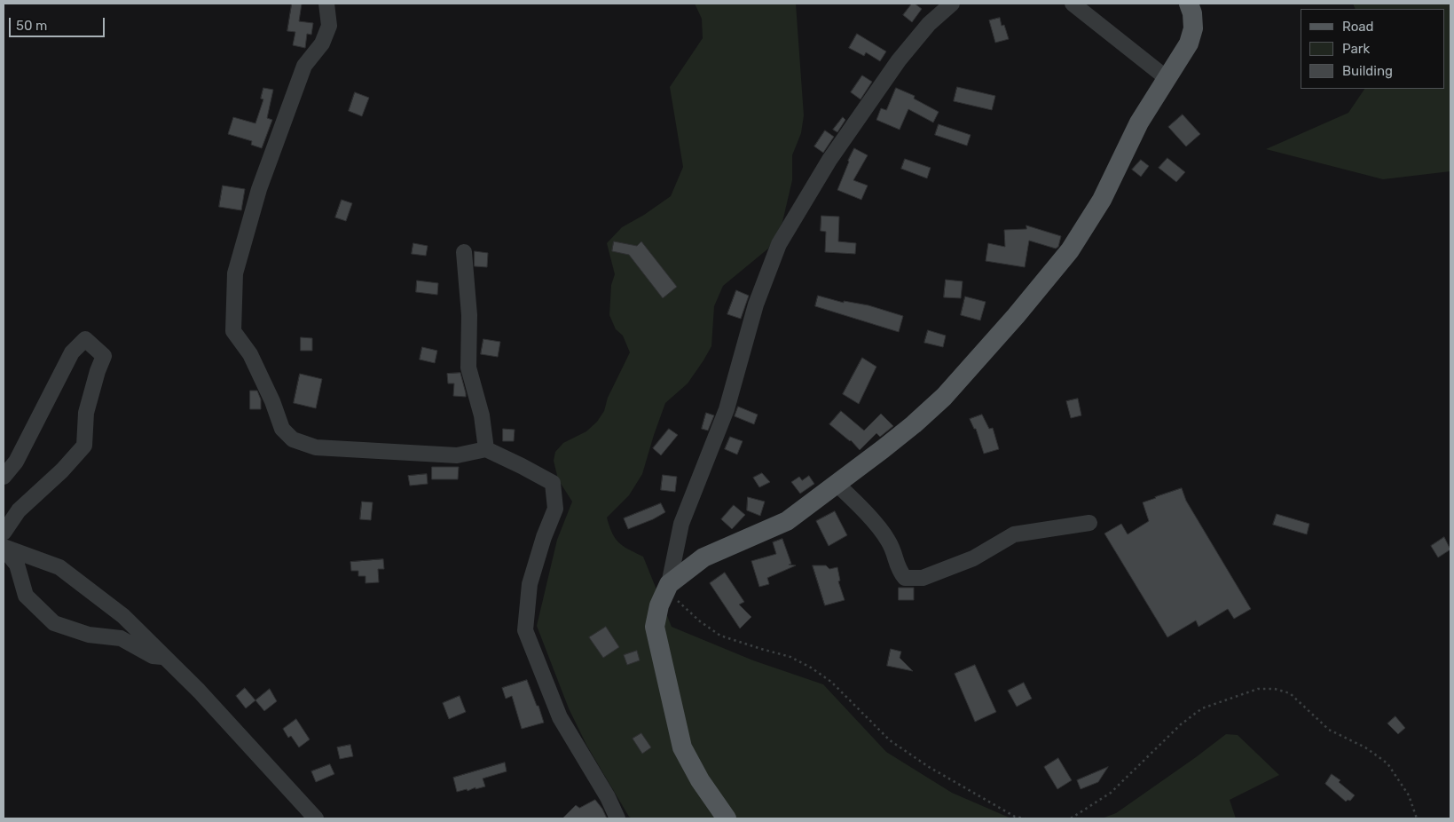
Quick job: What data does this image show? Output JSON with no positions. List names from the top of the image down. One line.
{"legend":["Road","Park","Building"],"scale_bar":"50 m"}
